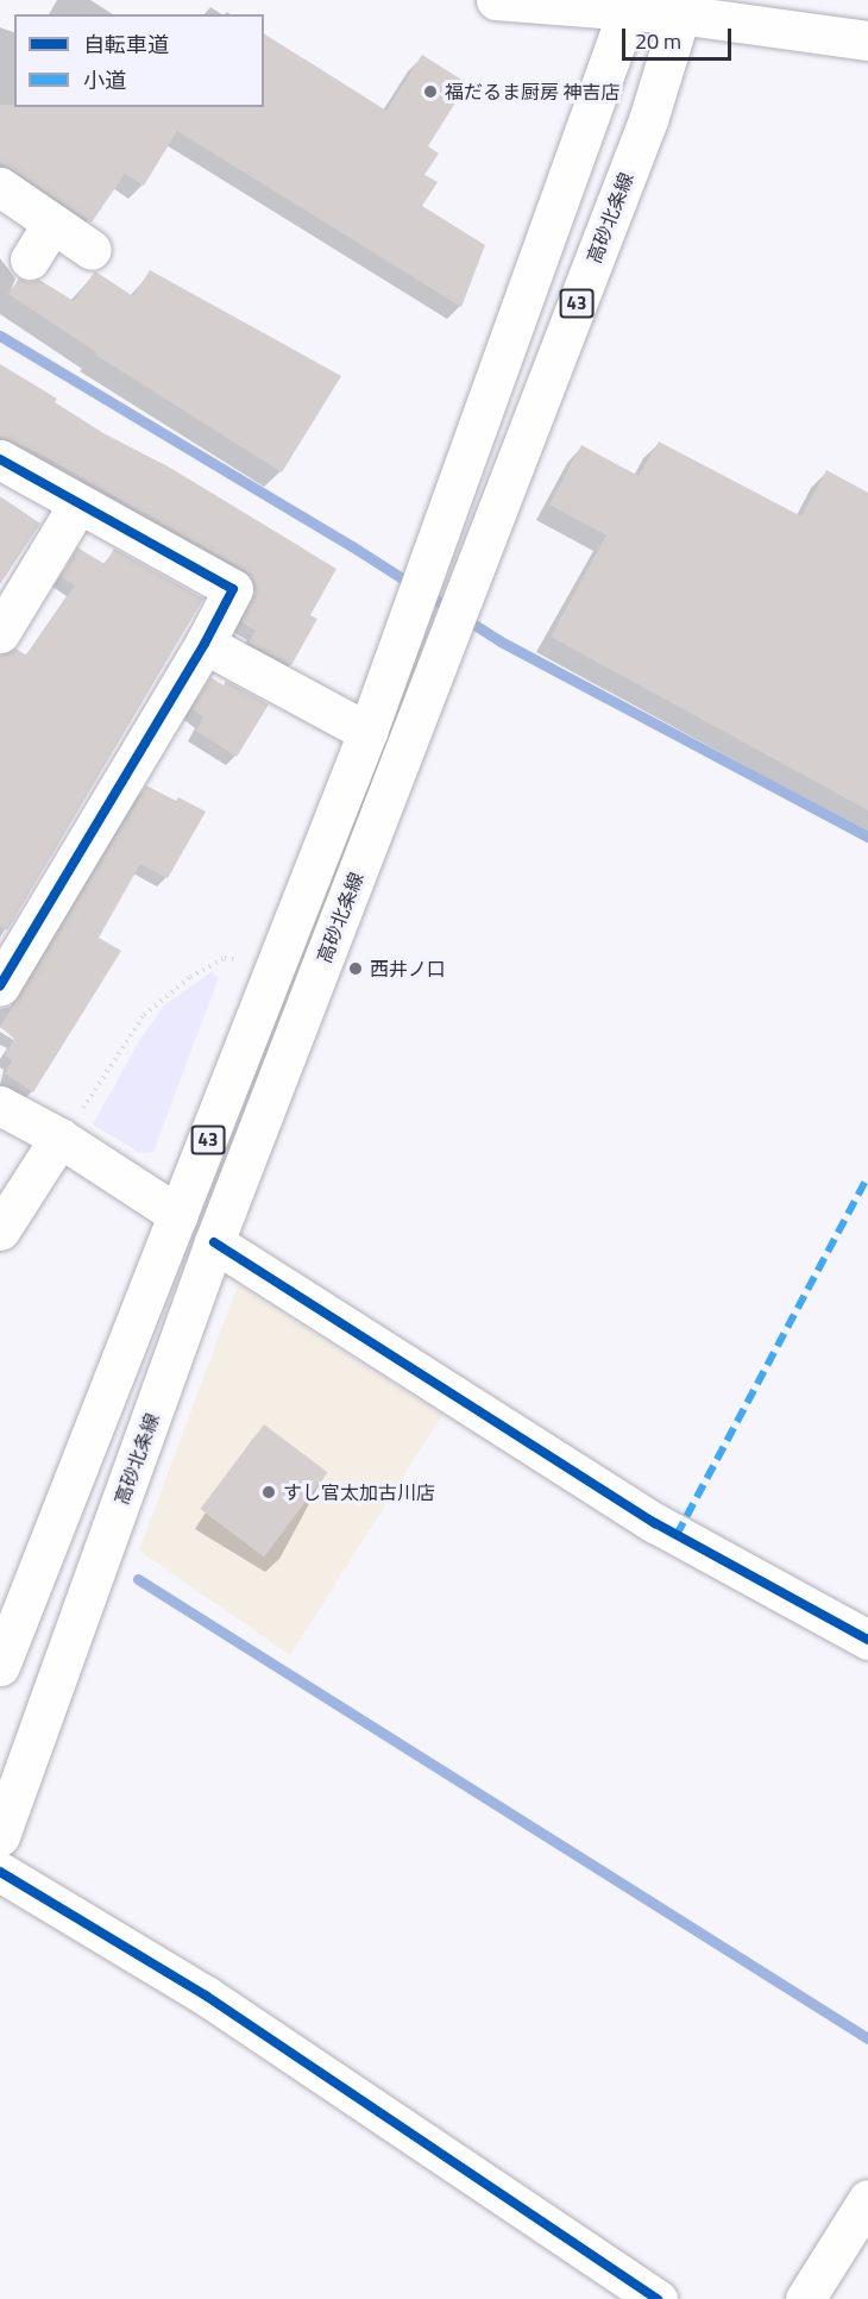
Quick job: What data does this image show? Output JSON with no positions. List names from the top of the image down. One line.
{"streets":{"main road":["高砂北条線","43"]},"places":["福だるま厨房 神吉店","西井ノ口","すし官太加古川店"],"legend":["自転車道","小道"],"scale_bar":"20 m"}
